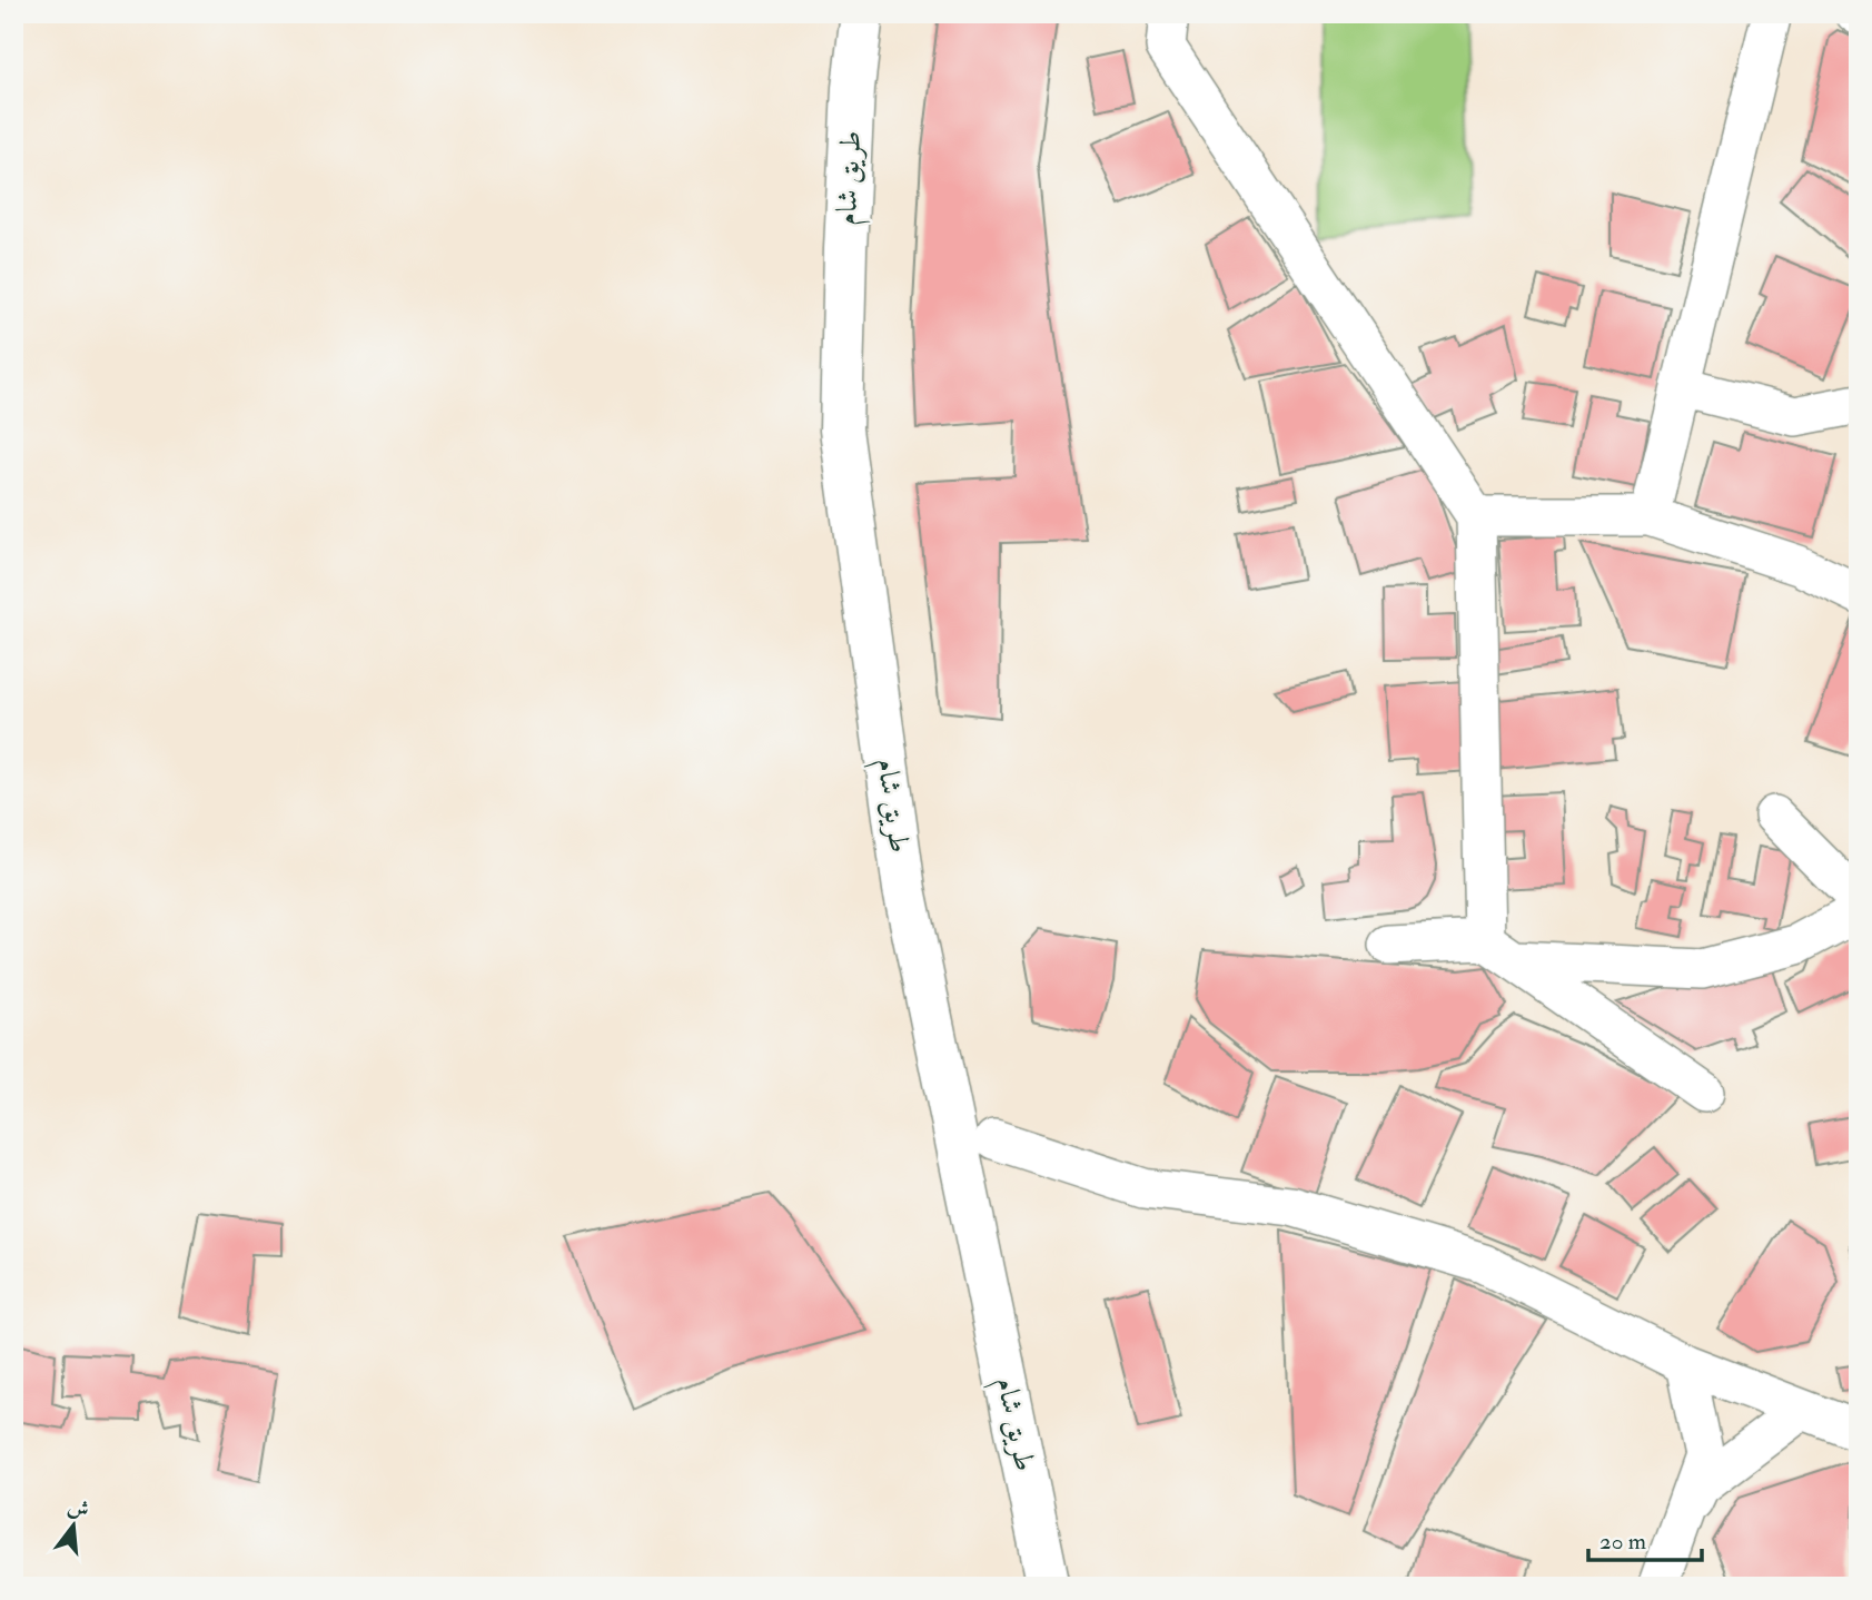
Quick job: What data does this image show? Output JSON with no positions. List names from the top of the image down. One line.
{"streets":{"main road":["طريق شام"]},"scale_bar":"20 m","north":"top"}
